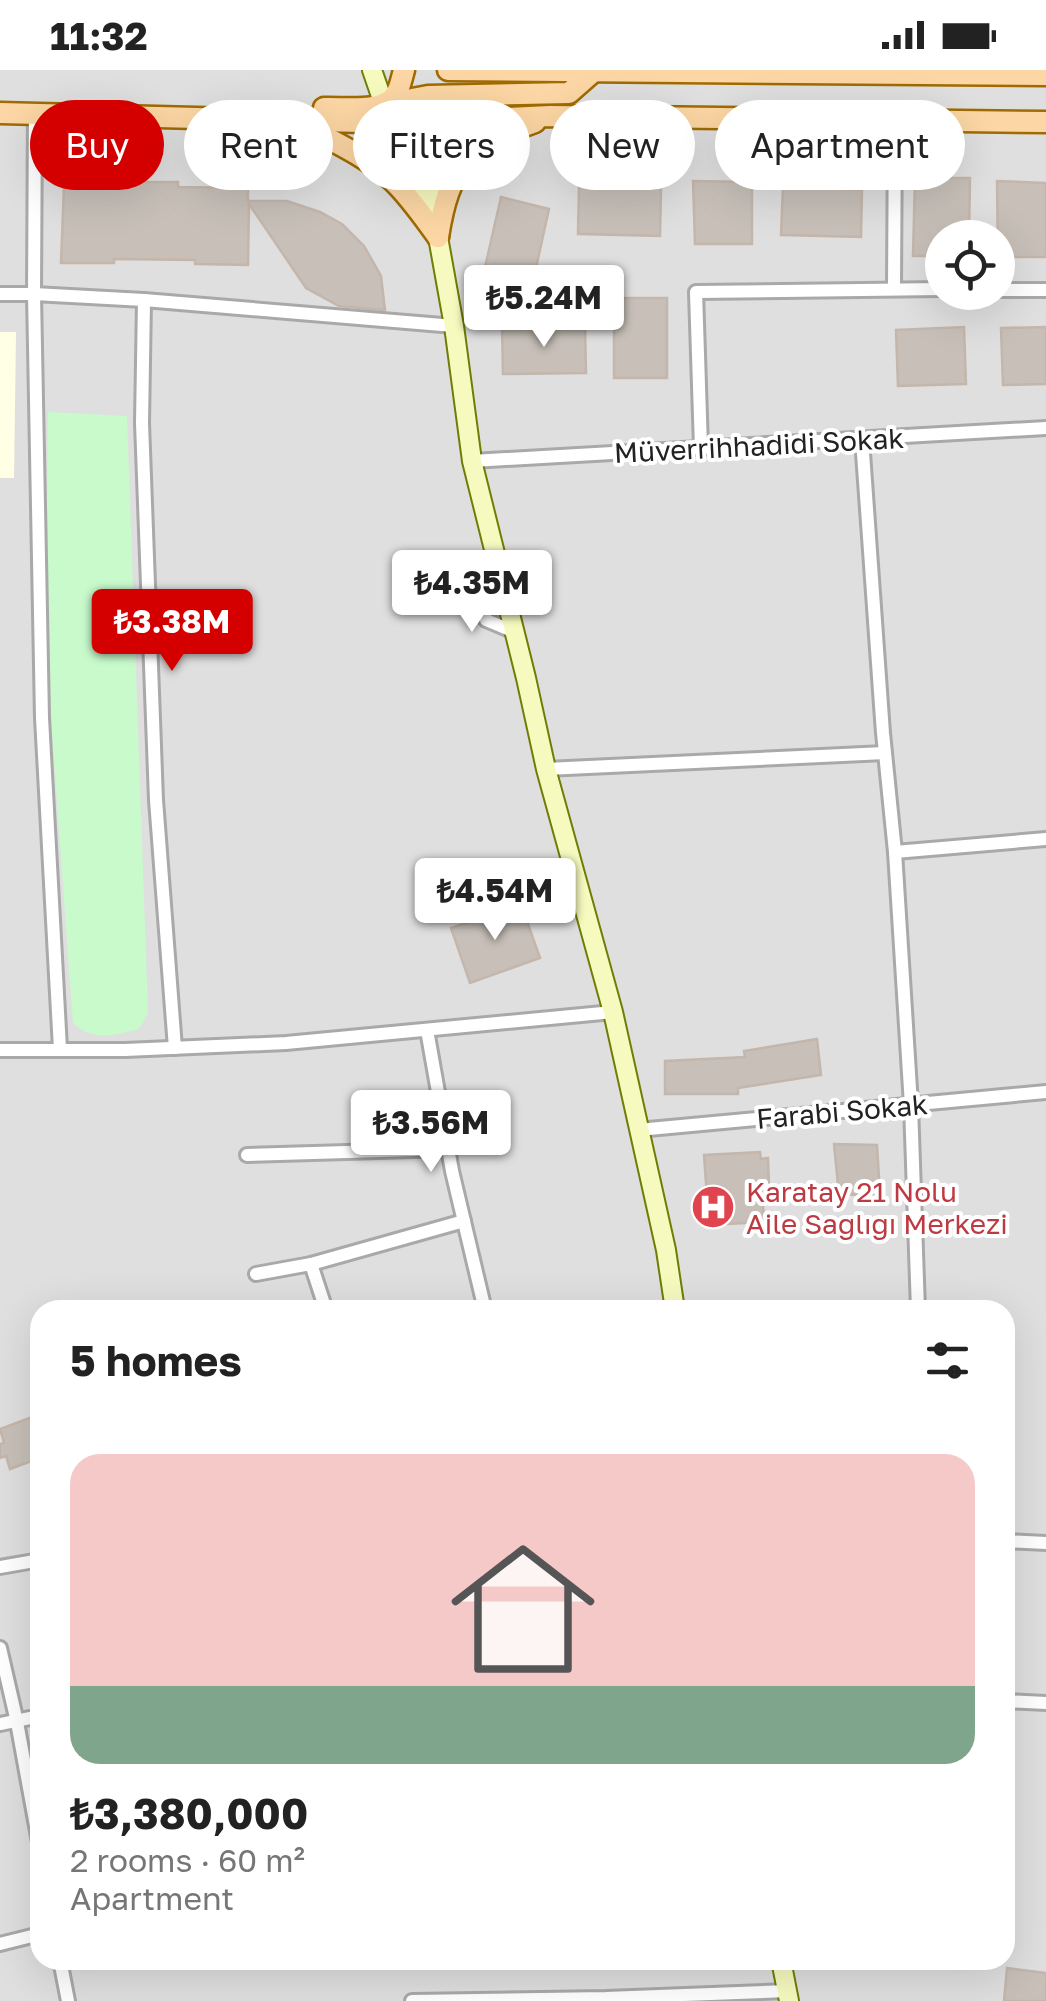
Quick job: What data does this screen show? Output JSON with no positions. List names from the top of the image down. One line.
{"streets":{"street":["Müverrihhadidi Sokak","Farabi Sokak"]},"places":{"hospital":["Karatay 21 Nolu Aile Sağlığı Merkezi"]},"page":{"status":"11:32","chip":["Buy","Rent","Filters","New","Apartment"],"price":["₺5.24M","₺4.35M","₺3.38M","₺4.54M","₺3.56M"],"heading":"5 homes","list":[{"name":"₺3,380,000","note":"2 rooms · 60 m² · Apartment"}]}}
